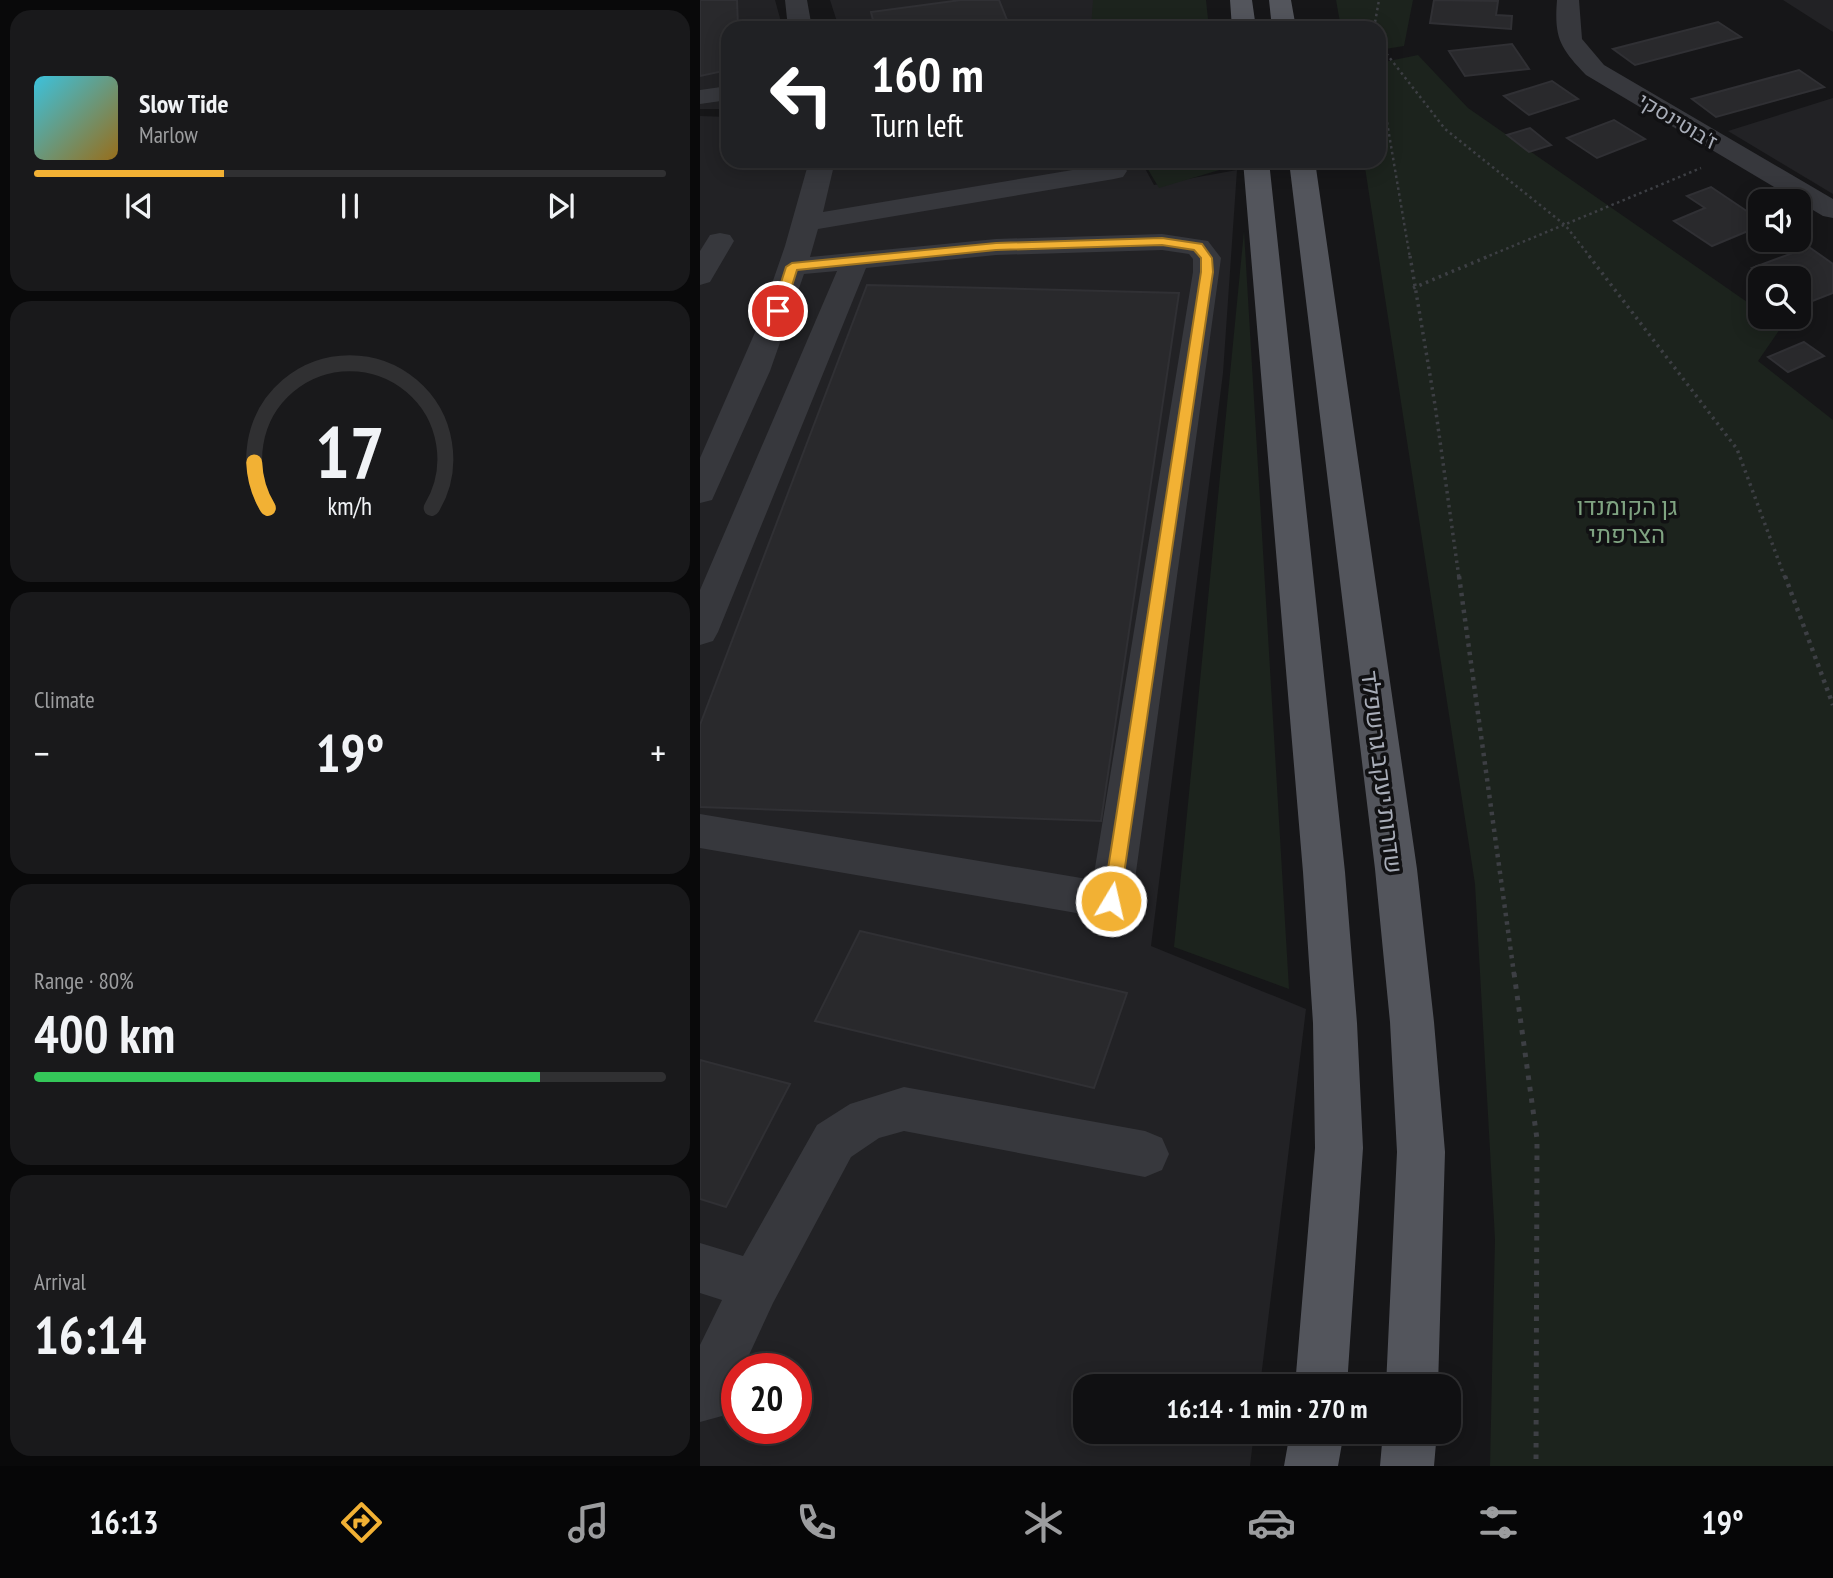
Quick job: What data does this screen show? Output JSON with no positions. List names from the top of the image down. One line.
{"streets":{"main road":["שדרות יעקב גרשפלד"],"street":["ז'בוטינסקי"]},"parks":["גן הקומנדו הצרפתי"],"page":{"turn":["160 m","Turn left"],"song":["Slow Tide","Marlow"],"tile":["Climate",["Range · 80%","400 km"],["Arrival","16:14"]],"heat":["−","19°","+"],"limit":"20","trip":"16:14 · 1 min · 270 m","tabs":["16:13","19°"],"gauge":["17","km/h"]}}
